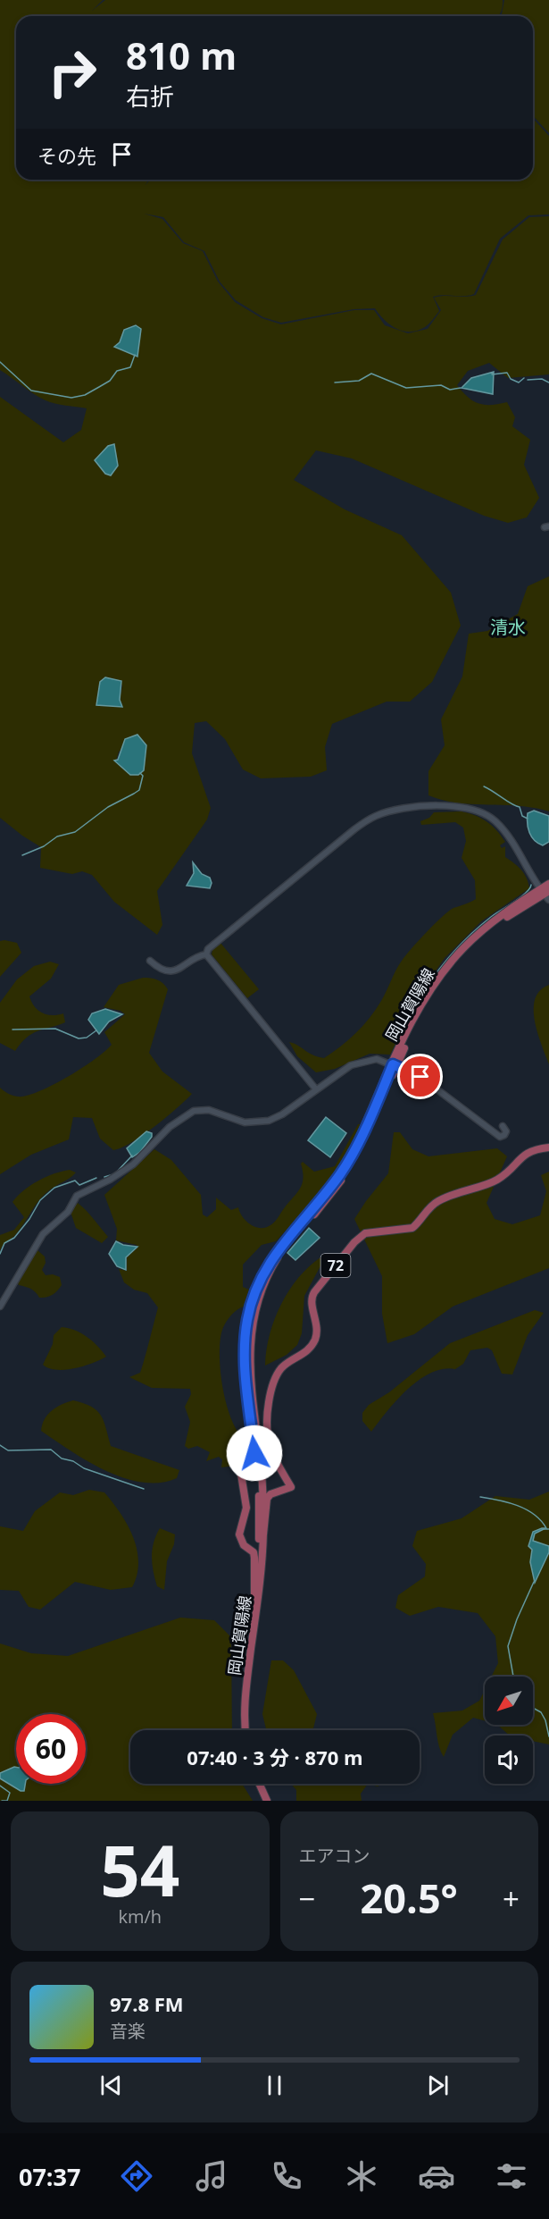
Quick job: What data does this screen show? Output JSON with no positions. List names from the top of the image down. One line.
{"streets":{"main road":["岡山賀陽線","72"]},"districts":["清水"],"north":"bottom left","page":{"turn":["810 m","右折"],"then":"その先","limit":"60","trip":"07:40 · 3 分 · 870 m","tile":[["54","km/h"],"エアコン"],"heat":["−","20.5°","+"],"song":["97.8 FM","音楽"],"tabs":"07:37"}}
